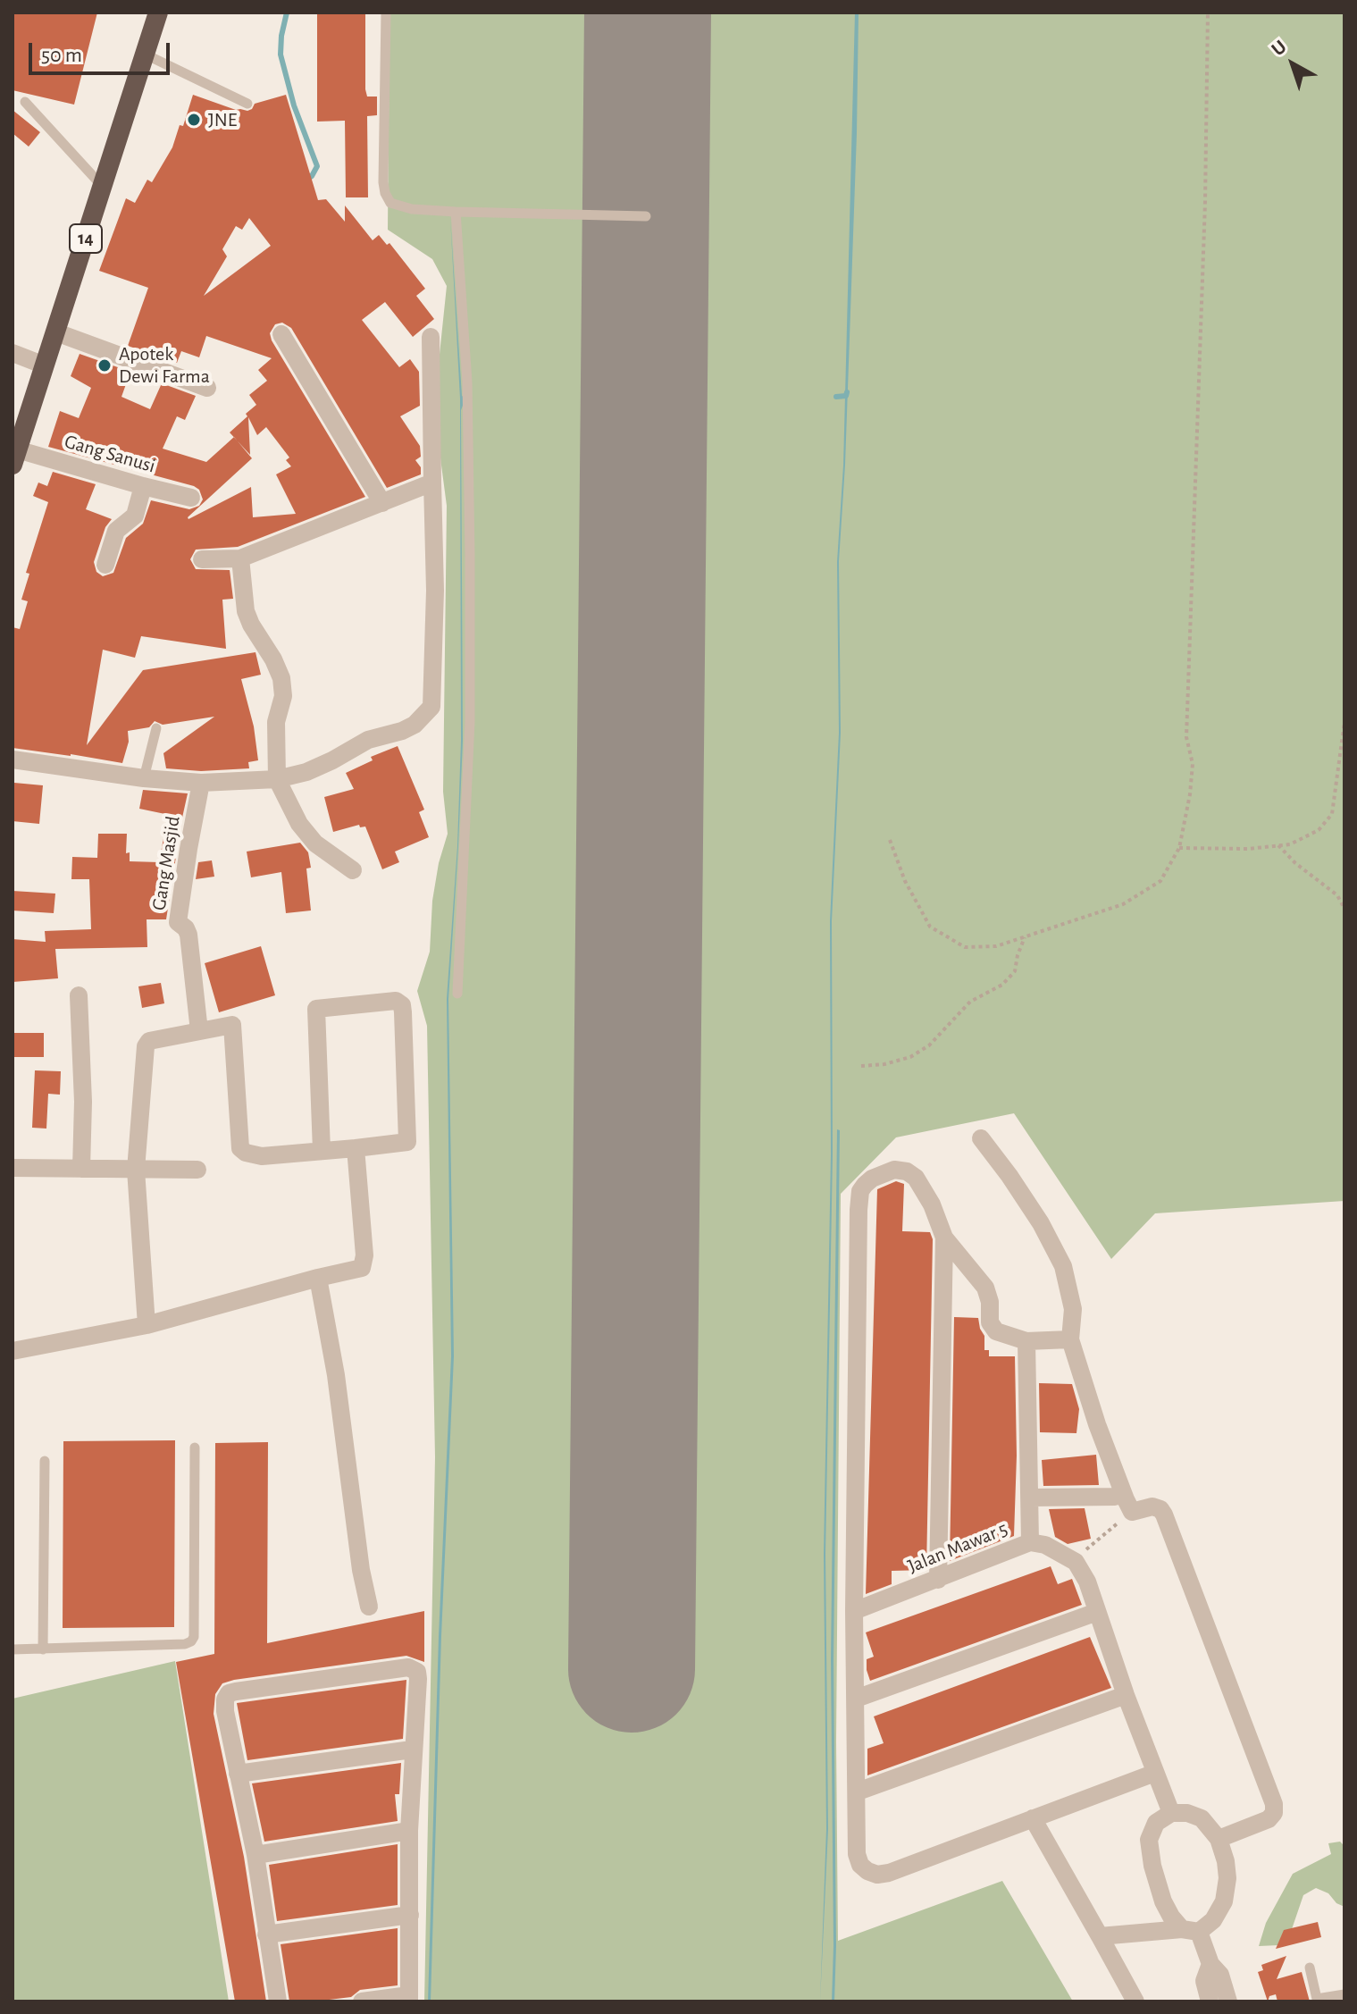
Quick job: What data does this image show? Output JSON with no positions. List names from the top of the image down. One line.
{"streets":{"highway":["14"],"street":["Gang Sanusi","Gang Masjid","Jalan Mawar 5"]},"crossings":[["14","Gang Sanusi"]],"places":["JNE","Apotek Dewi Farma"],"scale_bar":"50 m","north":"top left"}
